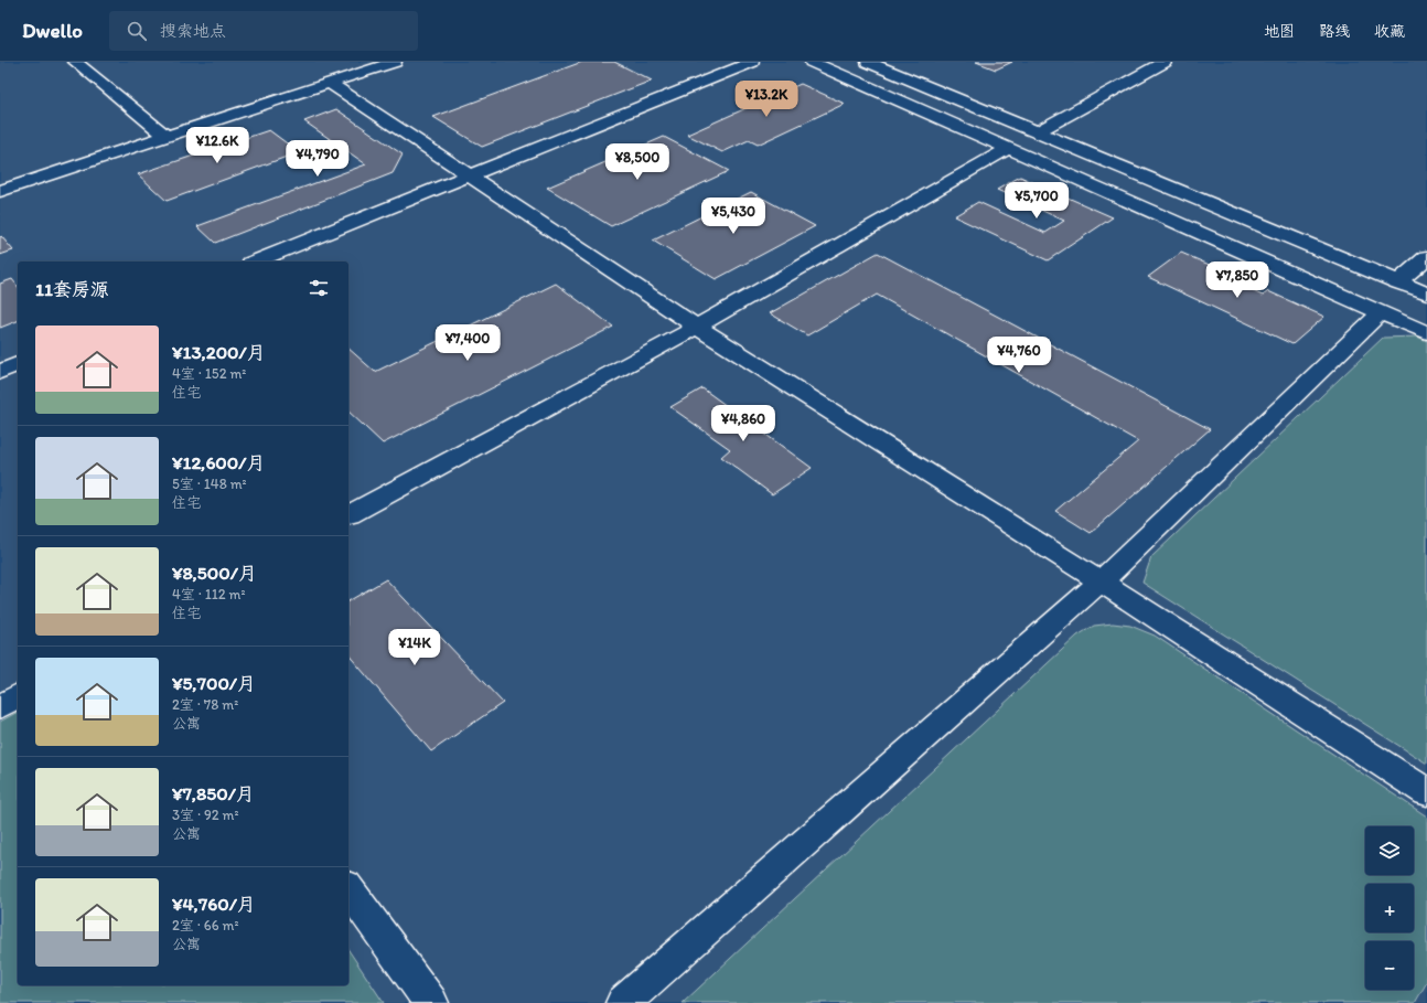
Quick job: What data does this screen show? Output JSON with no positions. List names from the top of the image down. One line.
{"page":{"header":"Dwello","search":"搜索地点","nav":["地图","路线","收藏"],"price":["¥13.2K","¥12.6K","¥4,790","¥8,500","¥5,700","¥5,430","¥7,850","¥7,400","¥4,760","¥4,860","¥14K"],"heading":"11套房源","list":[{"name":"¥13,200/月","note":"4室 · 152 m² · 住宅"},{"name":"¥12,600/月","note":"5室 · 148 m² · 住宅"},{"name":"¥8,500/月","note":"4室 · 112 m² · 住宅"},{"name":"¥5,700/月","note":"2室 · 78 m² · 公寓"},{"name":"¥7,850/月","note":"3室 · 92 m² · 公寓"},{"name":"¥4,760/月","note":"2室 · 66 m² · 公寓"}],"map_buttons":["+","−"]}}
